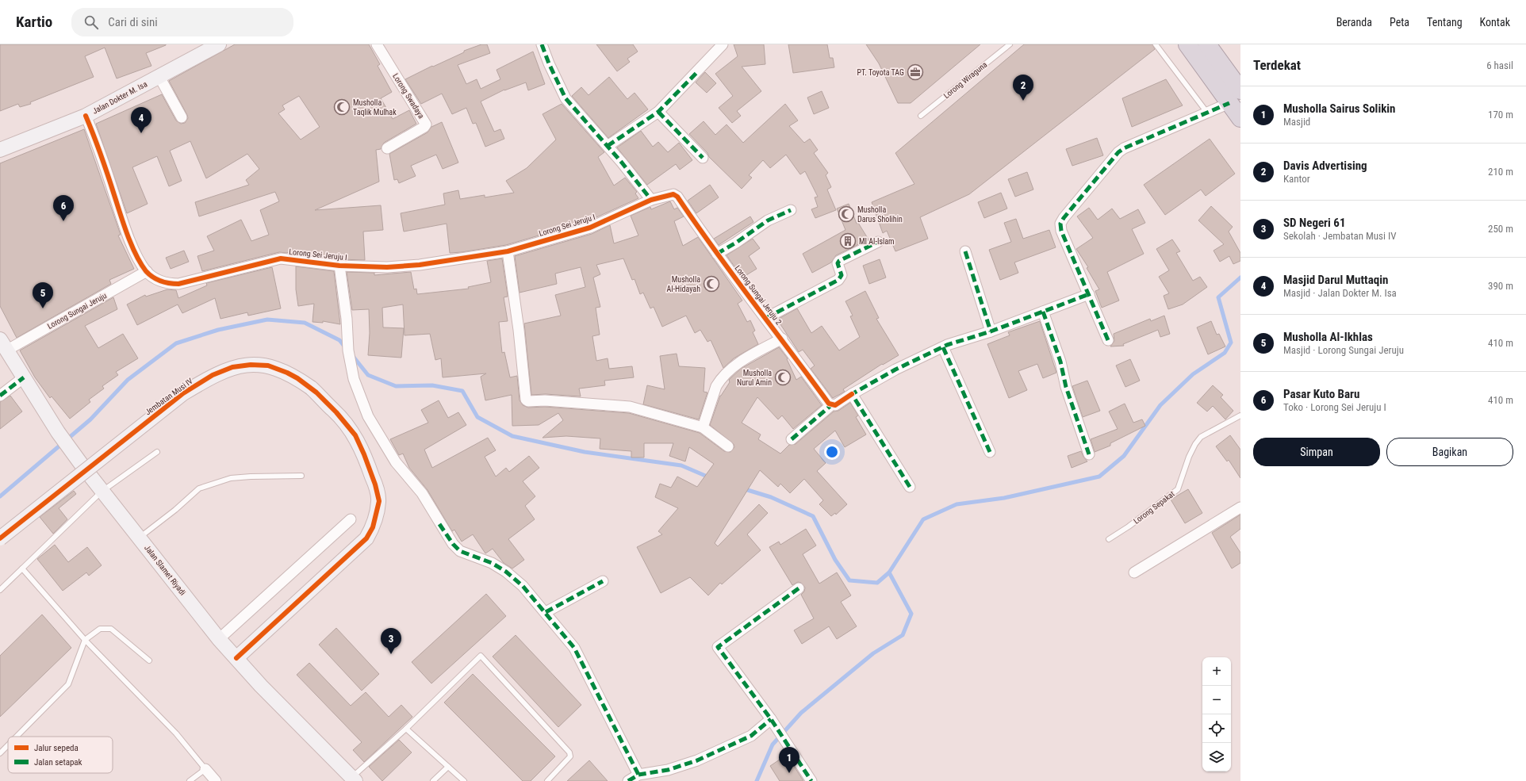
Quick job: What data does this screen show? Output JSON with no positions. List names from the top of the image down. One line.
{"streets":{"street":["Lorong Swadaya","Jalan Dokter M. Isa","Lorong Sei Jeruju I","Lorong Sungai Jeruju 2","Lorong Sungai Jeruju","Jembatan Musi IV","Jalan Slamet Riyadi"],"lane":["Lorong Wiraguna","Lorong Sepakat"]},"crossings":[["Jalan Dokter M. Isa","Lorong Sei Jeruju I"],["Lorong Sei Jeruju I","Lorong Sungai Jeruju 2"],["Lorong Sei Jeruju I","Lorong Sungai Jeruju"],["Lorong Sungai Jeruju","Jalan Slamet Riyadi"],["Jembatan Musi IV","Jalan Slamet Riyadi"]],"places":{"office":["PT. Toyota TAG"],"mosque":["Musholla Taqlik Mulhak","Musholla Darus Sholihin","Musholla Al-Hidayah","Musholla Nurul Amin"],"building":["MI Al-Islam"]},"legend":["Jalur sepeda","Jalan setapak"],"page":{"header":"Kartio","search":"Cari di sini","nav":["Beranda","Peta","Tentang","Kontak"],"heading":["Terdekat","6 hasil"],"pins":["2","4","6","5","3","1"],"list":[{"mark":"1","name":"Musholla Sairus Solikin","note":"Masjid","value":"170 m"},{"mark":"2","name":"Davis Advertising","note":"Kantor","value":"210 m"},{"mark":"3","name":"SD Negeri 61","note":"Sekolah · Jembatan Musi IV","value":"250 m"},{"mark":"4","name":"Masjid Darul Muttaqin","note":"Masjid · Jalan Dokter M. Isa","value":"390 m"},{"mark":"5","name":"Musholla Al-Ikhlas","note":"Masjid · Lorong Sungai Jeruju","value":"410 m"},{"mark":"6","name":"Pasar Kuto Baru","note":"Toko · Lorong Sei Jeruju I","value":"410 m"}],"buttons":["Simpan","Bagikan"],"map_buttons":["+","−"]}}
